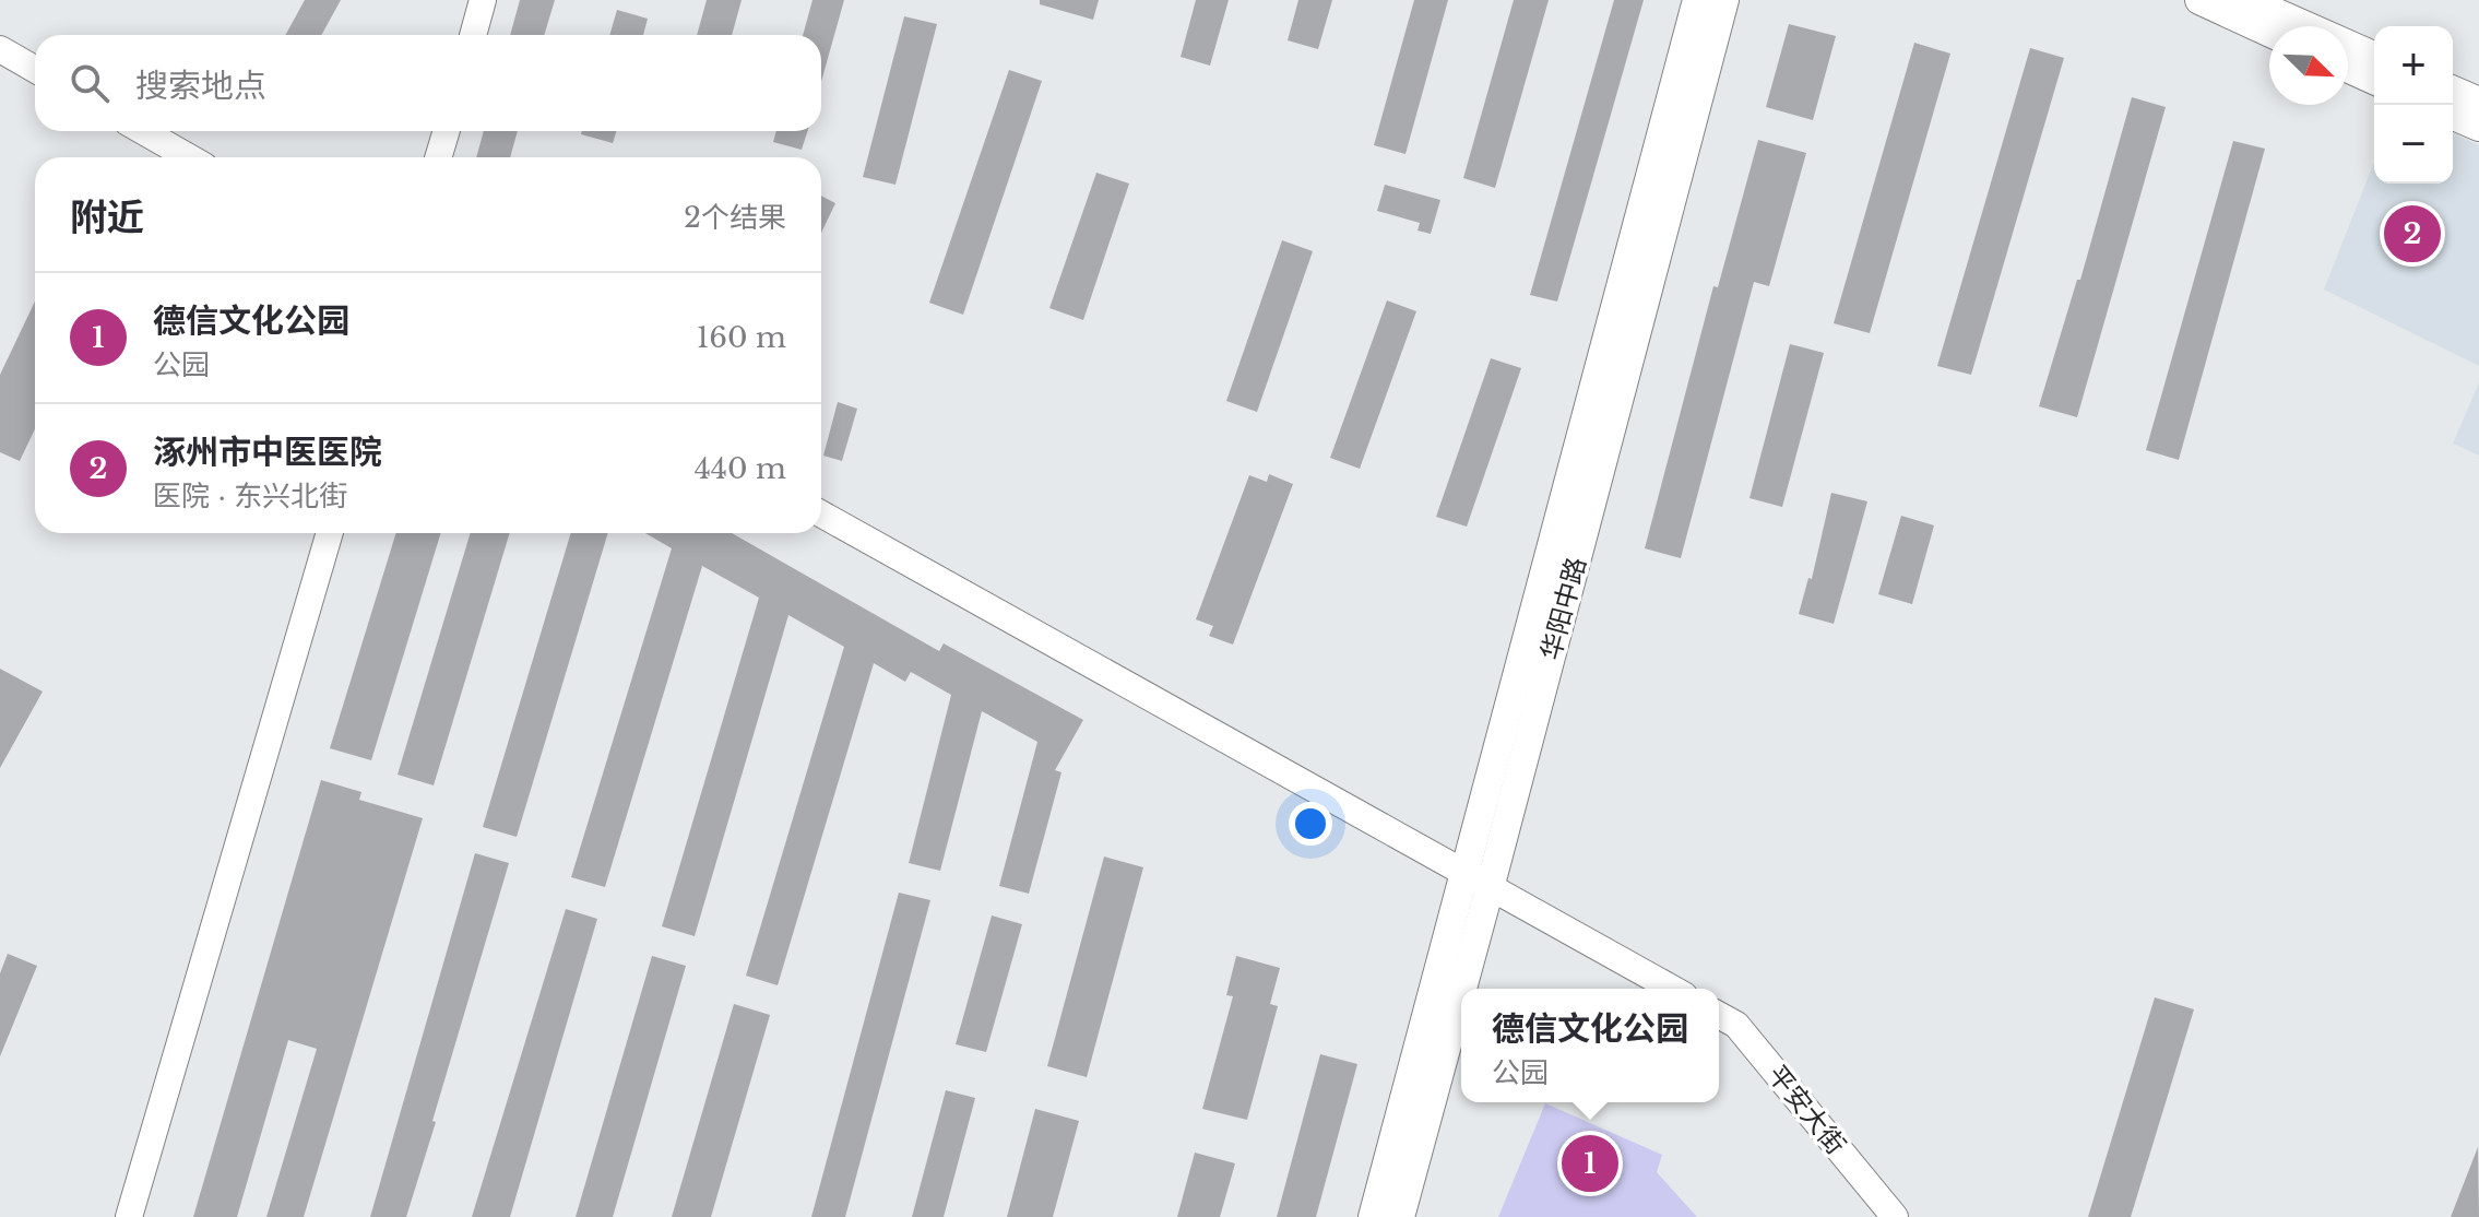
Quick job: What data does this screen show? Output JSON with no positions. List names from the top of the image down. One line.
{"streets":{"main road":["华阳中路"],"street":["平安大街"]},"north":"bottom right","page":{"map_buttons":["+","−"],"search":"搜索地点","heading":["附近","2个结果"],"pins":["2","1"],"list":[{"mark":"1","name":"德信文化公园","note":"公园","value":"160 m"},{"mark":"2","name":"涿州市中医医院","note":"医院 · 东兴北街","value":"440 m"}],"popup":["德信文化公园","公园"]}}
